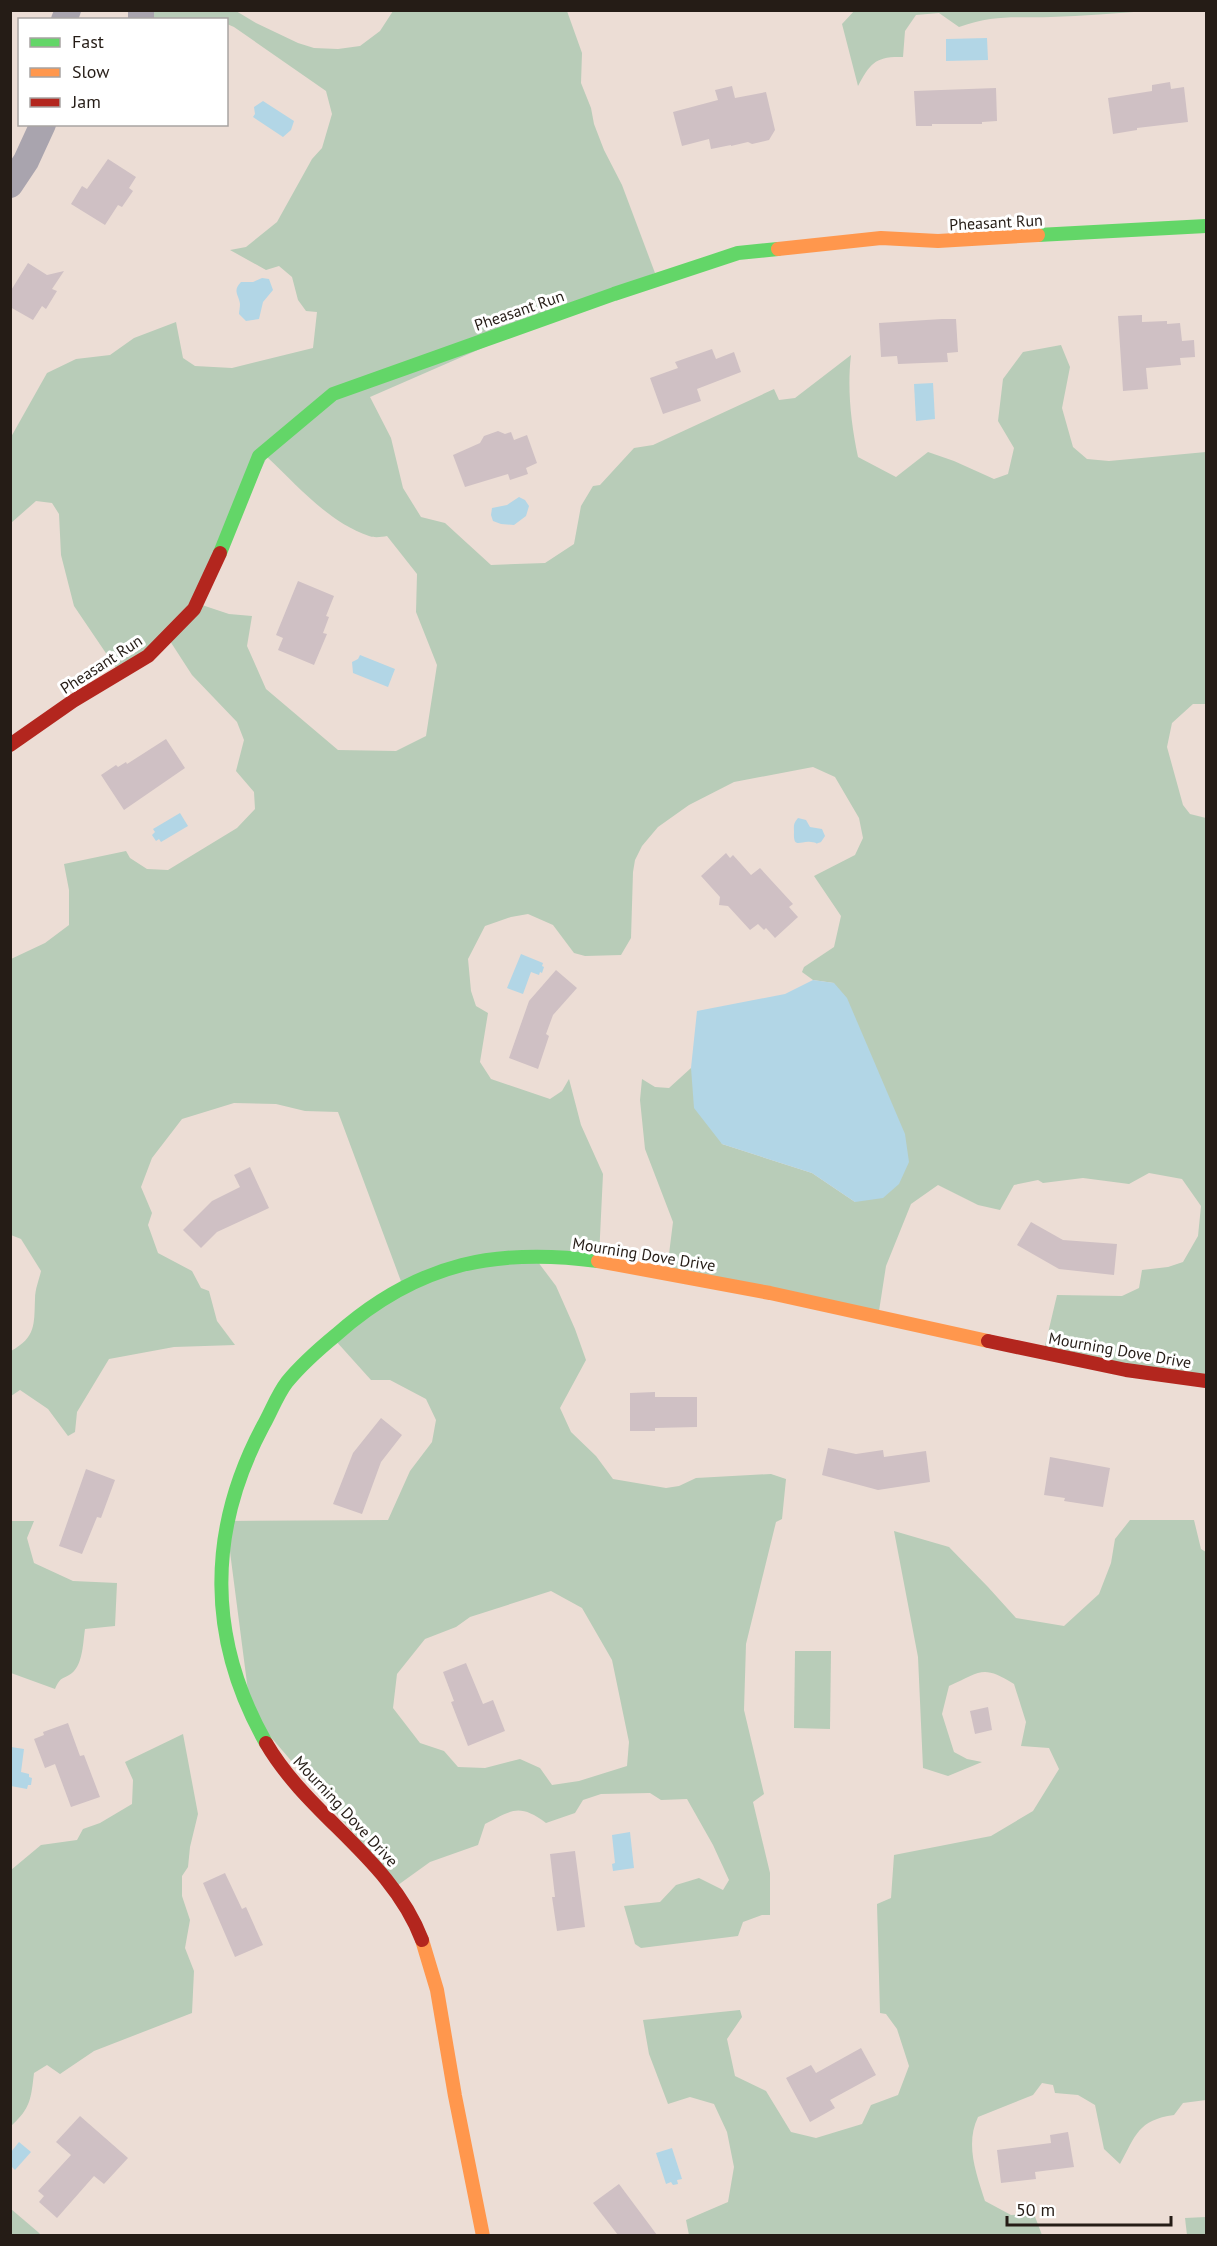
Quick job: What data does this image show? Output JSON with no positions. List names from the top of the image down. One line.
{"streets":{"street":["Pheasant Run","Mourning Dove Drive"]},"legend":["Fast","Slow","Jam"],"scale_bar":"50 m"}
